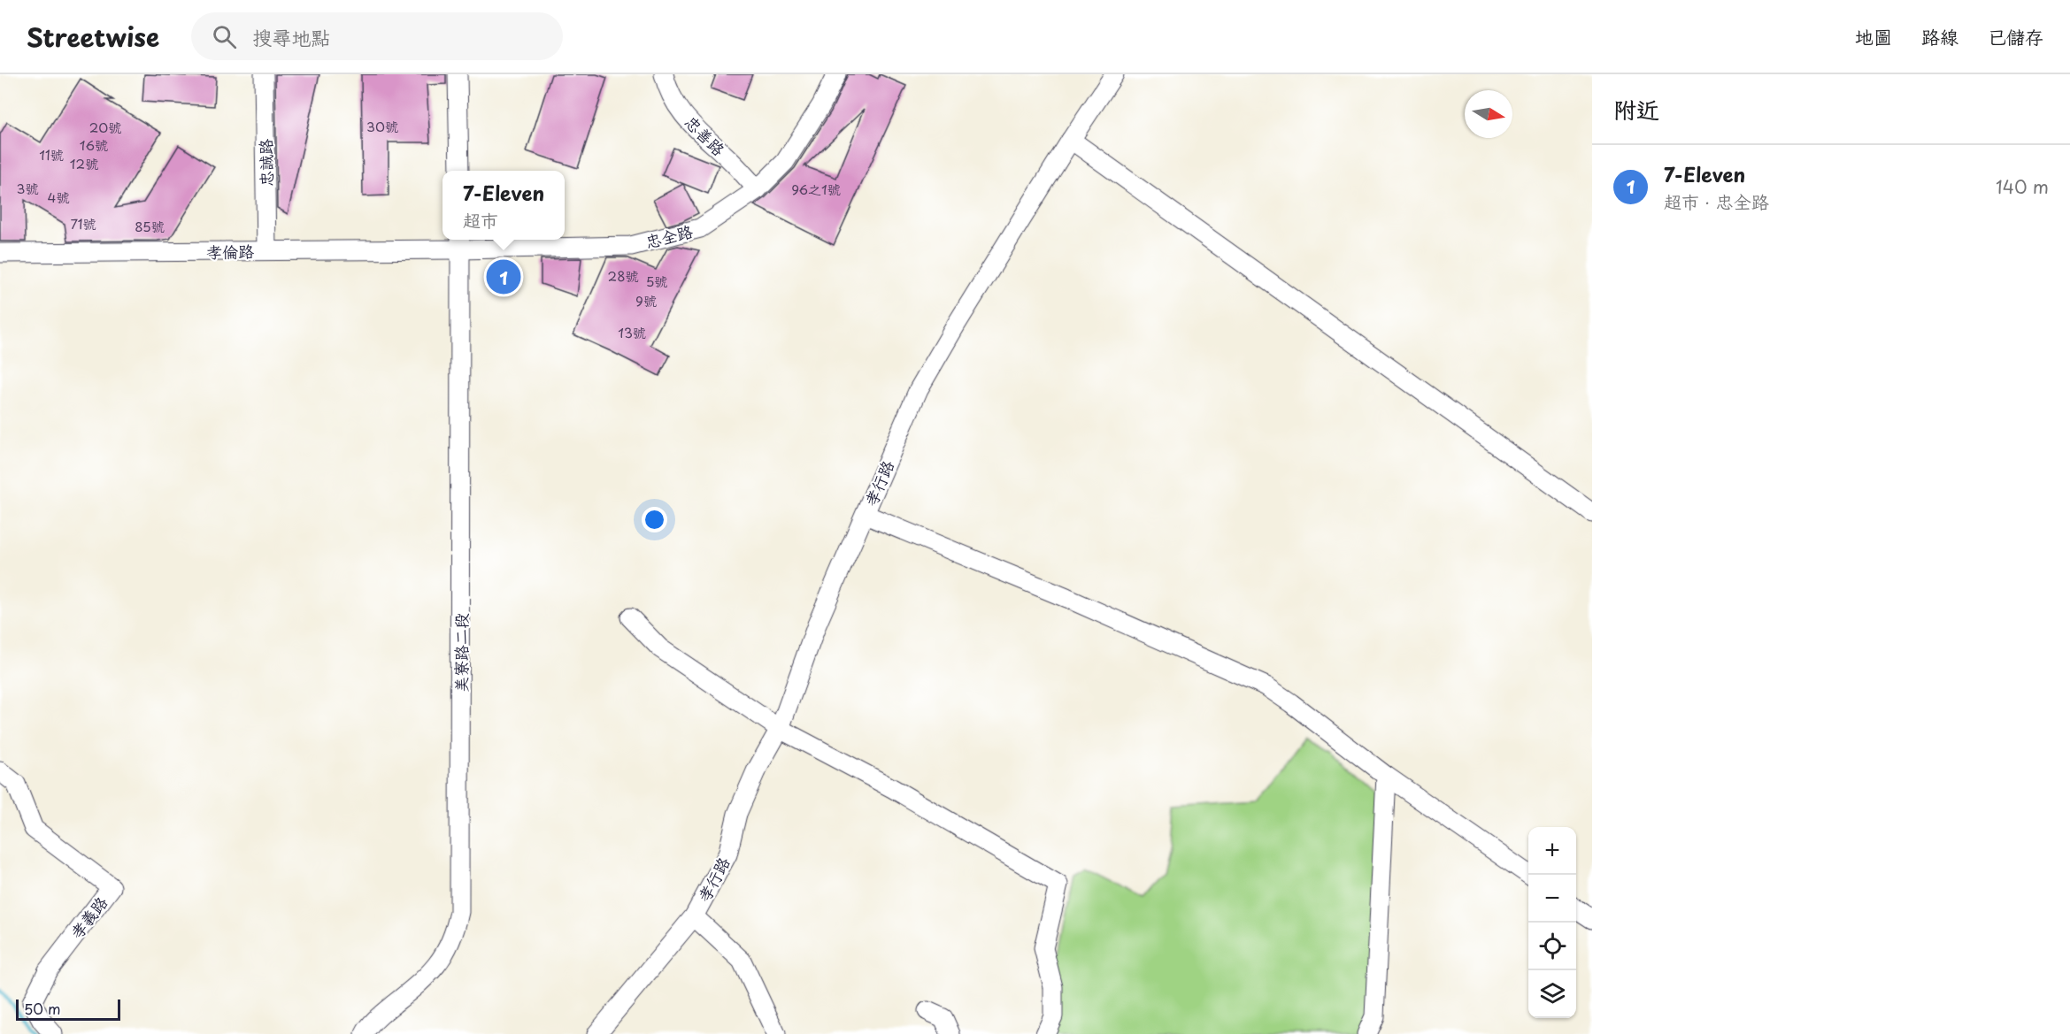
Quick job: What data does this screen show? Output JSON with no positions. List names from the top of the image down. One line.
{"streets":{"street":["忠善路","忠誠路","忠全路","孝倫路","孝行路","美寮路二段","孝義路"]},"crossings":[["忠善路","忠全路"],["忠誠路","孝倫路"],["忠全路","孝倫路"],["忠全路","美寮路二段"],["孝倫路","美寮路二段"]],"house_numbers":["30號","20號","16號","11號","12號","3號","96之1號","4號","71號","85號","28號","5號","9號","13號"],"scale_bar":"50 m","north":"right","page":{"header":"Streetwise","search":"搜尋地點","nav":["地圖","路線","已儲存"],"heading":"附近","list":[{"mark":"1","name":"7-Eleven","note":"超市 · 忠全路","value":"140 m"}],"popup":["7-Eleven","超市"],"pins":"1","map_buttons":["+","−"],"scale":"50 m"}}
